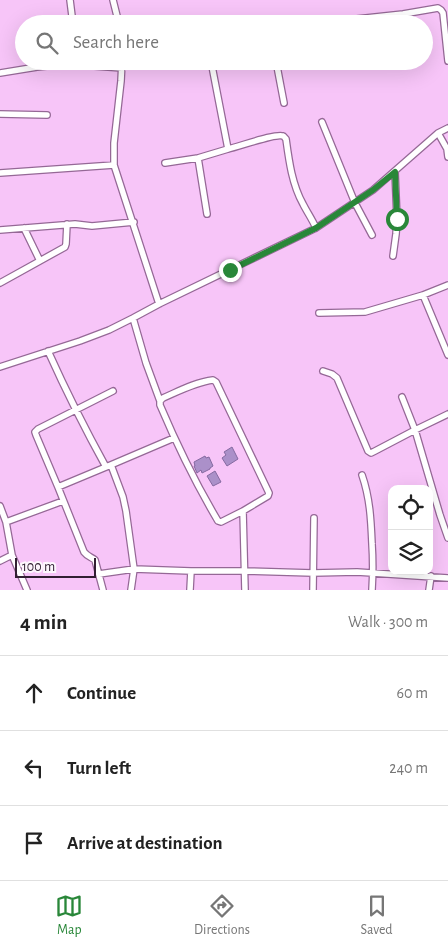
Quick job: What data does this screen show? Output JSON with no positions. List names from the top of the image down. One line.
{"scale_bar":"100 m","page":{"search":"Search here","scale":"100 m","heading":["4 min","Walk · 300 m"],"list":[["Continue","60 m"],["Turn left","240 m"],"Arrive at destination"],"nav":["Map","Directions","Saved"]}}
